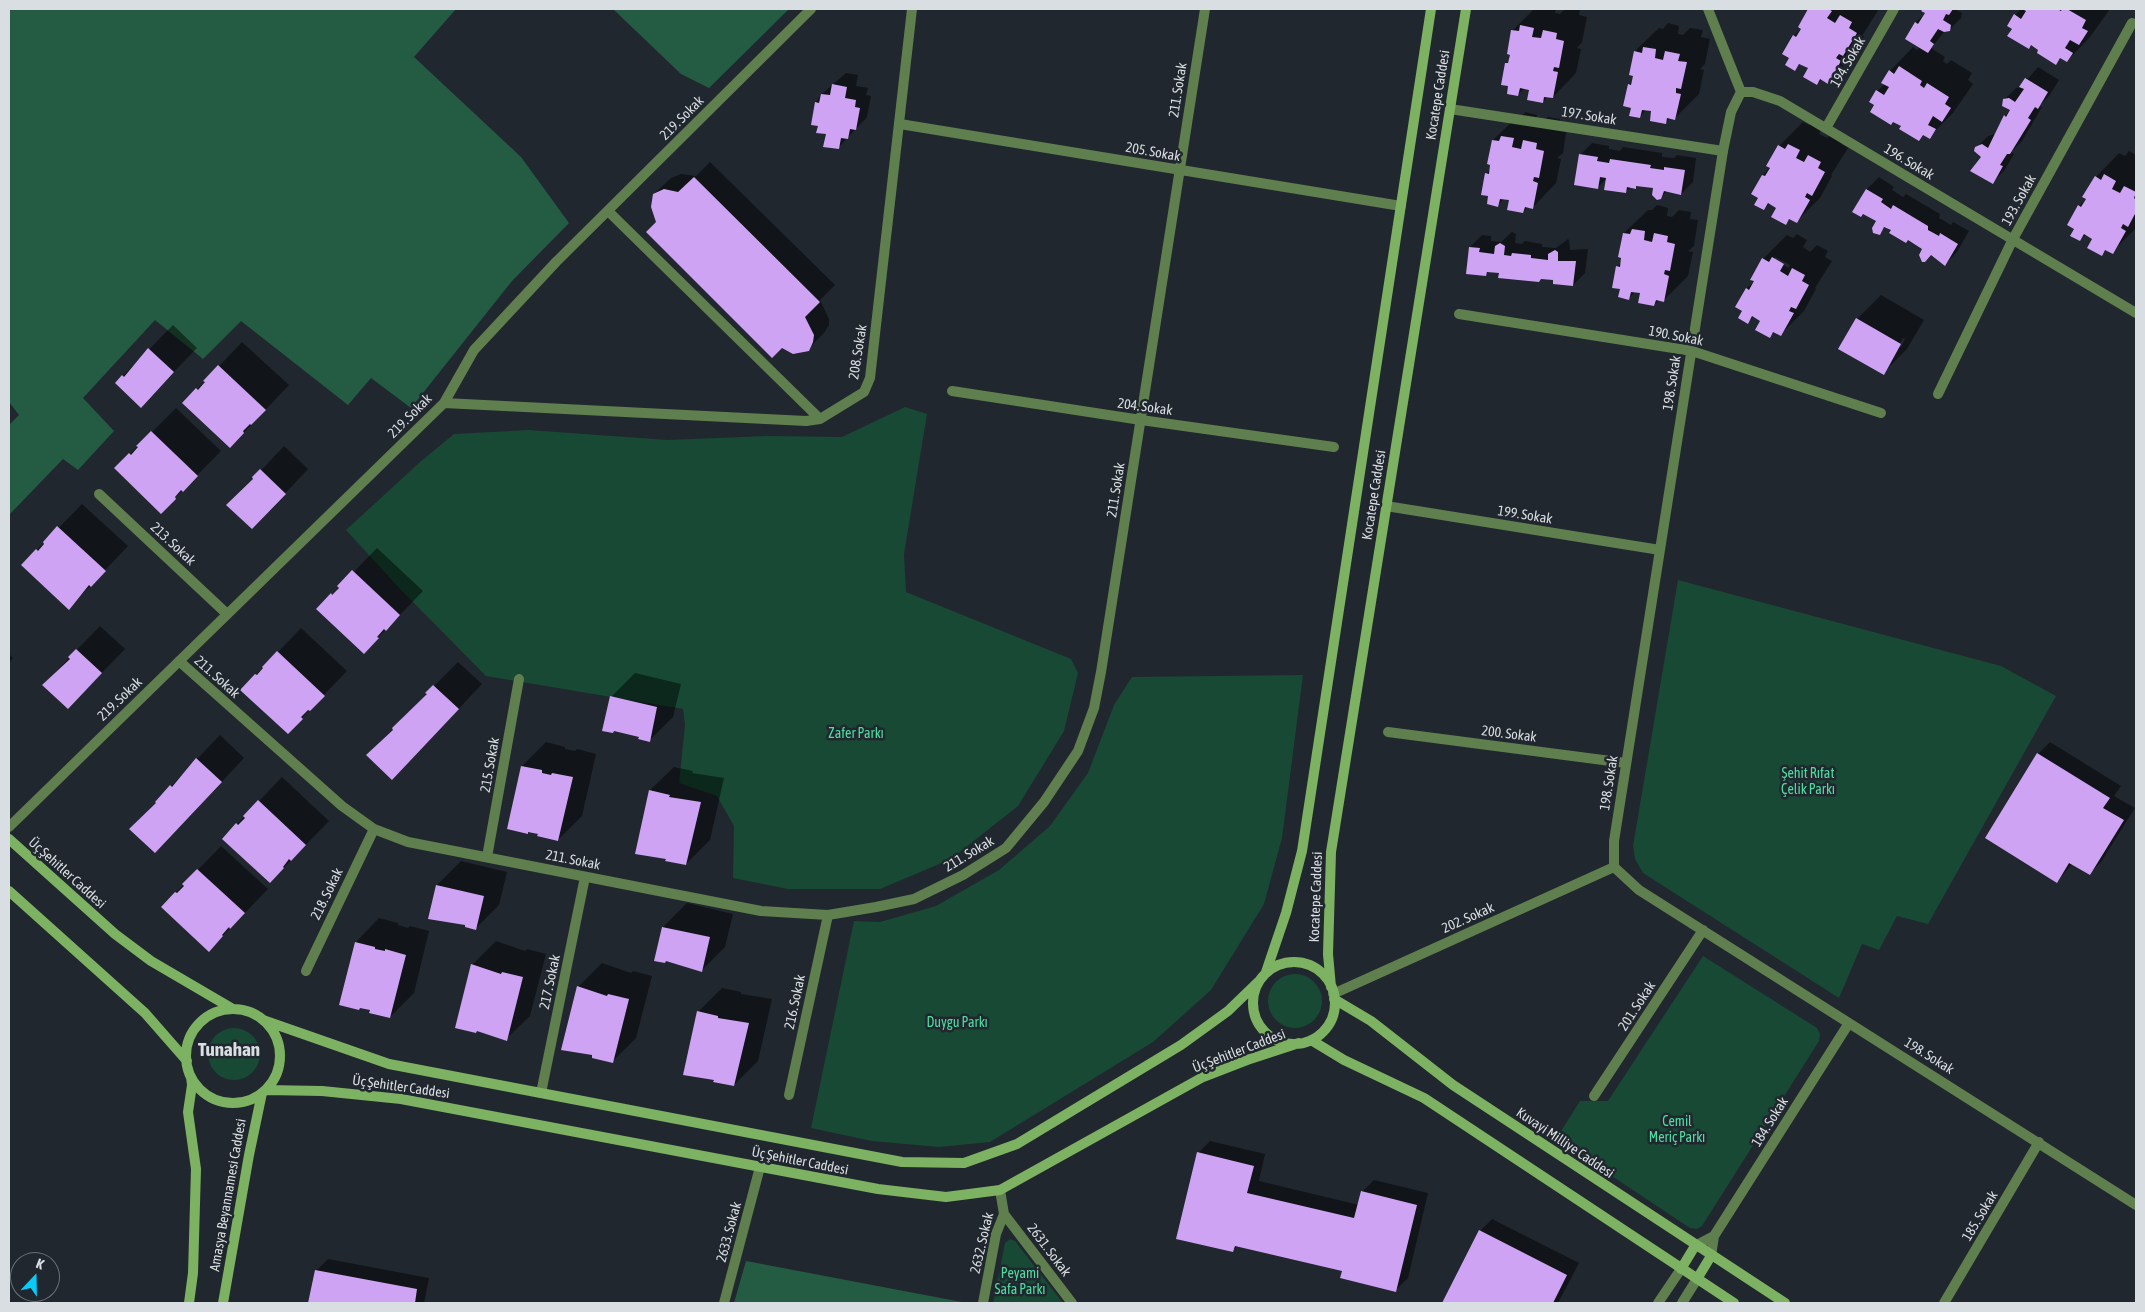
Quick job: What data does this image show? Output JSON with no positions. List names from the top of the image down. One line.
{"streets":{"main road":["Kocatepe Caddesi","Üç Şehitler Caddesi","Kuvayi Milliye Caddesi","Amasya Beyannamesi Caddesi"],"street":["194. Sokak","211. Sokak","197. Sokak","219. Sokak","205. Sokak","196. Sokak","193. Sokak","190. Sokak","208. Sokak","198. Sokak","204. Sokak","199. Sokak","213. Sokak","200. Sokak","215. Sokak","218. Sokak","202. Sokak","217. Sokak","216. Sokak","201. Sokak","184. Sokak","185. Sokak","2633. Sokak","2632. Sokak","2631. Sokak"]},"crossings":[["194. Sokak","196. Sokak"],["211. Sokak","219. Sokak"],["211. Sokak","205. Sokak"],["211. Sokak","204. Sokak"],["211. Sokak","215. Sokak"],["211. Sokak","218. Sokak"],["211. Sokak","217. Sokak"],["211. Sokak","216. Sokak"],["Kocatepe Caddesi","197. Sokak"],["Kocatepe Caddesi","205. Sokak"],["Kocatepe Caddesi","199. Sokak"],["Kocatepe Caddesi","Üç Şehitler Caddesi"],["Kocatepe Caddesi","202. Sokak"],["Kocatepe Caddesi","Kuvayi Milliye Caddesi"],["197. Sokak","198. Sokak"],["219. Sokak","208. Sokak"],["219. Sokak","213. Sokak"],["205. Sokak","208. Sokak"],["196. Sokak","193. Sokak"],["196. Sokak","198. Sokak"],["190. Sokak","198. Sokak"],["198. Sokak","199. Sokak"],["198. Sokak","200. Sokak"],["198. Sokak","202. Sokak"],["198. Sokak","201. Sokak"],["198. Sokak","184. Sokak"],["198. Sokak","185. Sokak"],["Üç Şehitler Caddesi","202. Sokak"],["Üç Şehitler Caddesi","217. Sokak"],["Üç Şehitler Caddesi","Kuvayi Milliye Caddesi"],["Üç Şehitler Caddesi","Amasya Beyannamesi Caddesi"],["Üç Şehitler Caddesi","2633. Sokak"],["Üç Şehitler Caddesi","2632. Sokak"],["202. Sokak","Kuvayi Milliye Caddesi"],["184. Sokak","Kuvayi Milliye Caddesi"],["2632. Sokak","2631. Sokak"]],"districts":["Tunahan"],"parks":["Zafer Parkı","Şehit Rıfat Çelik Parkı","Duygu Parkı","Cemil Meriç Parkı","Peyami Safa Parkı"],"north":"top"}
